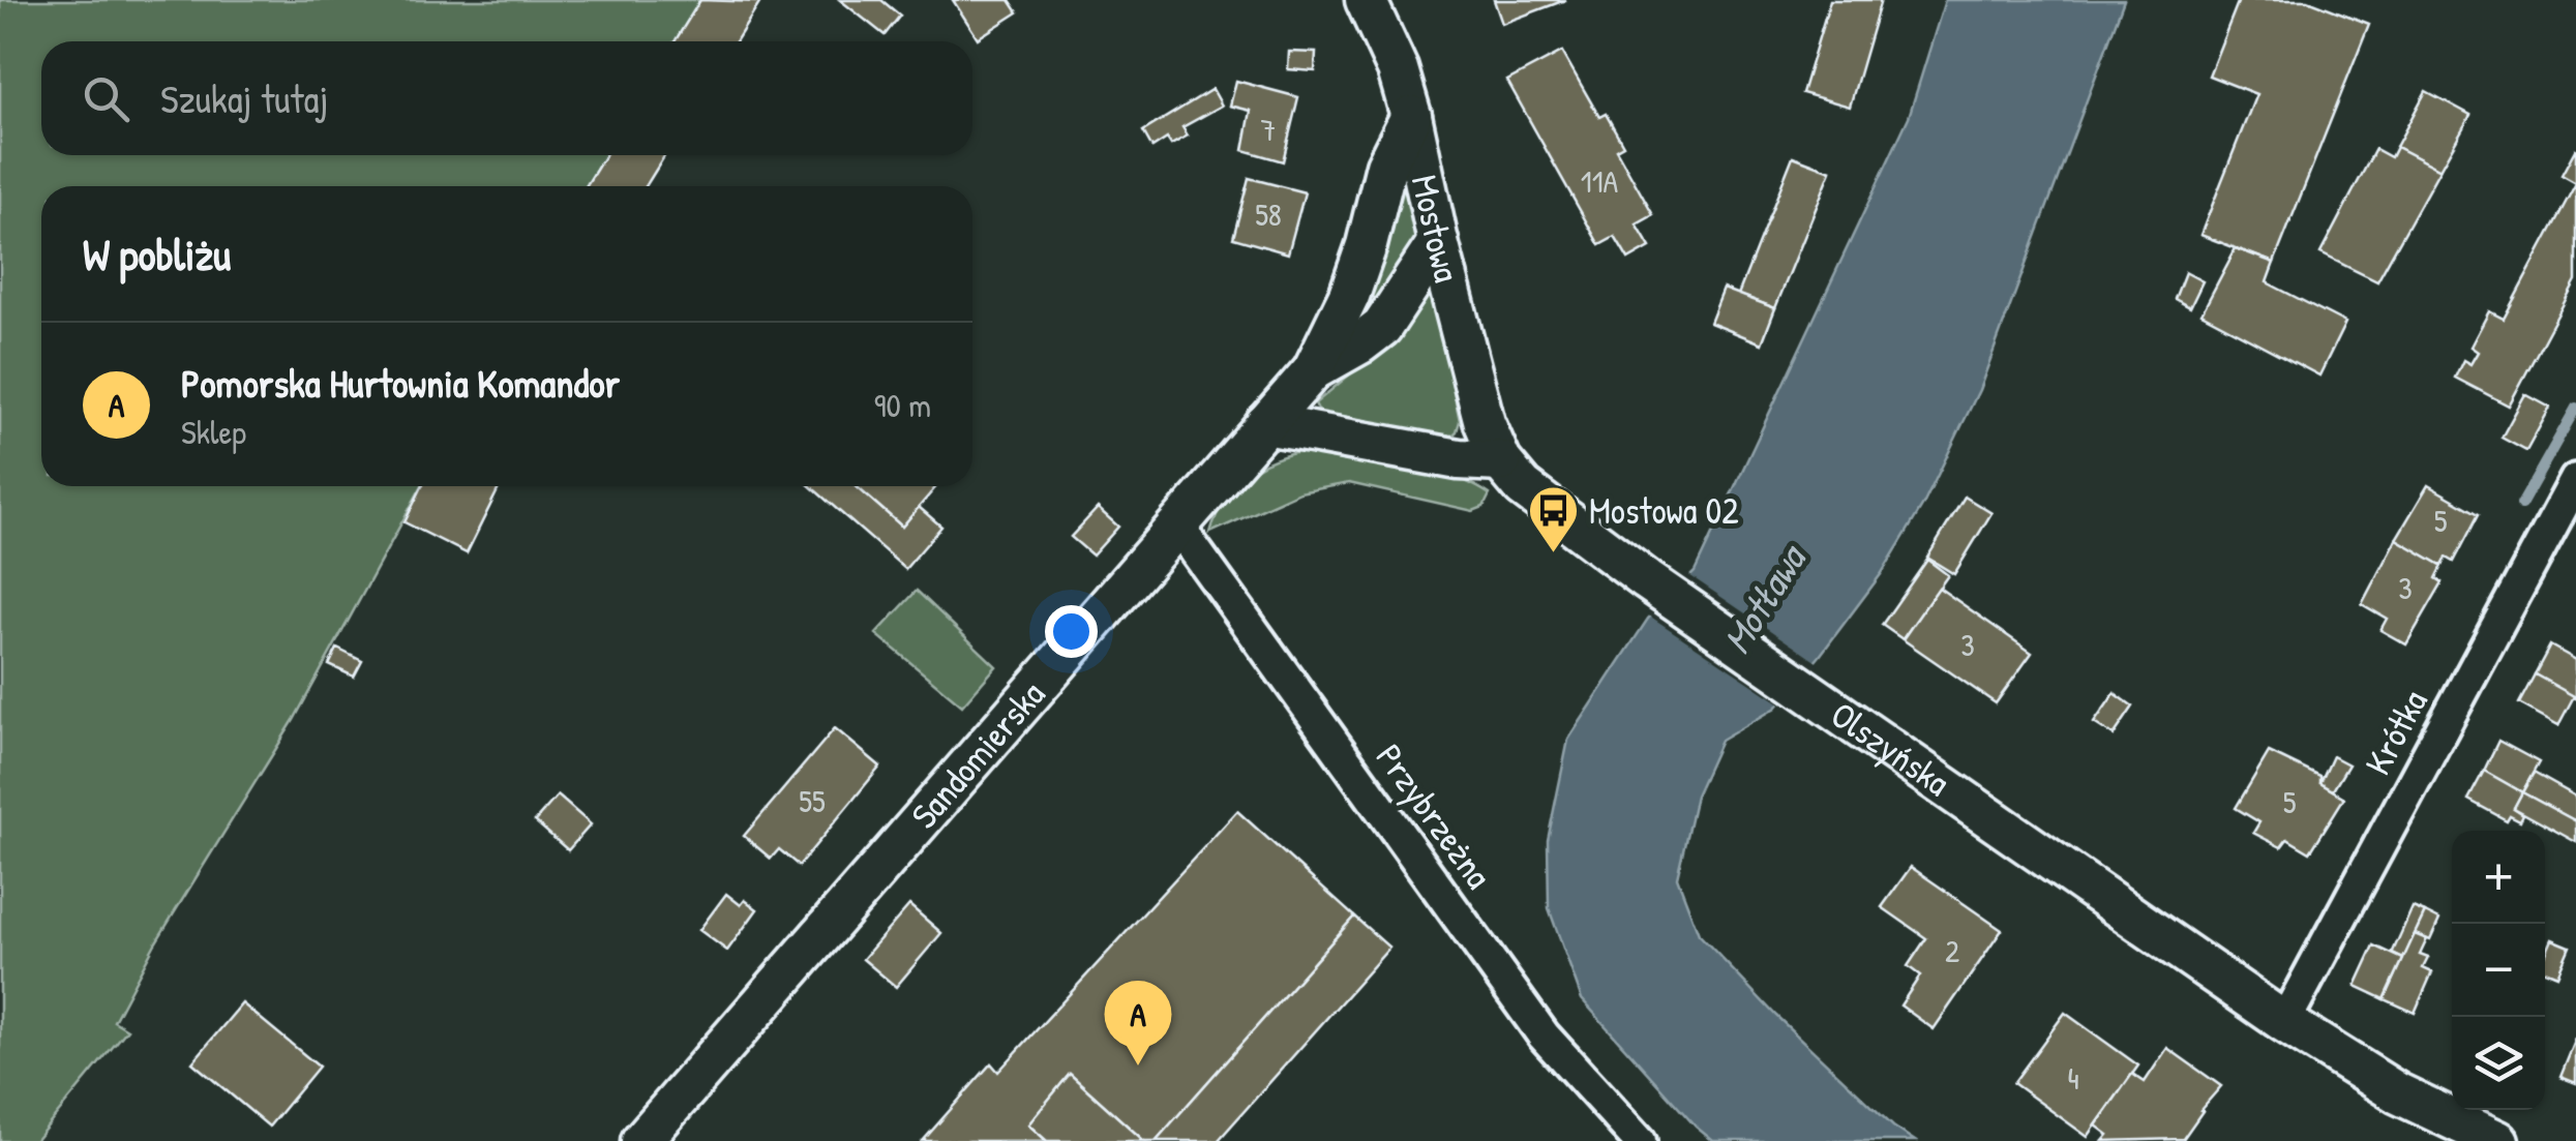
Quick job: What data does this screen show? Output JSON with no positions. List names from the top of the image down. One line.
{"streets":{"street":["Mostowa","Krótka","Olszyńska","Sandomierska","Przybrzeżna"]},"crossings":[["Mostowa","Olszyńska"],["Mostowa","Sandomierska"],["Krótka","Olszyńska"],["Sandomierska","Przybrzeżna"]],"water":["Motława"],"places":{"bus stop":["Mostowa 02"]},"house_numbers":["7","11A","58","5","3","3","55","5","2","4"],"page":{"search":"Szukaj tutaj","heading":"W pobliżu","list":[{"mark":"A","name":"Pomorska Hurtownia Komandor","note":"Sklep","value":"90 m"}],"map_buttons":["+","−"],"pins":"A"}}
